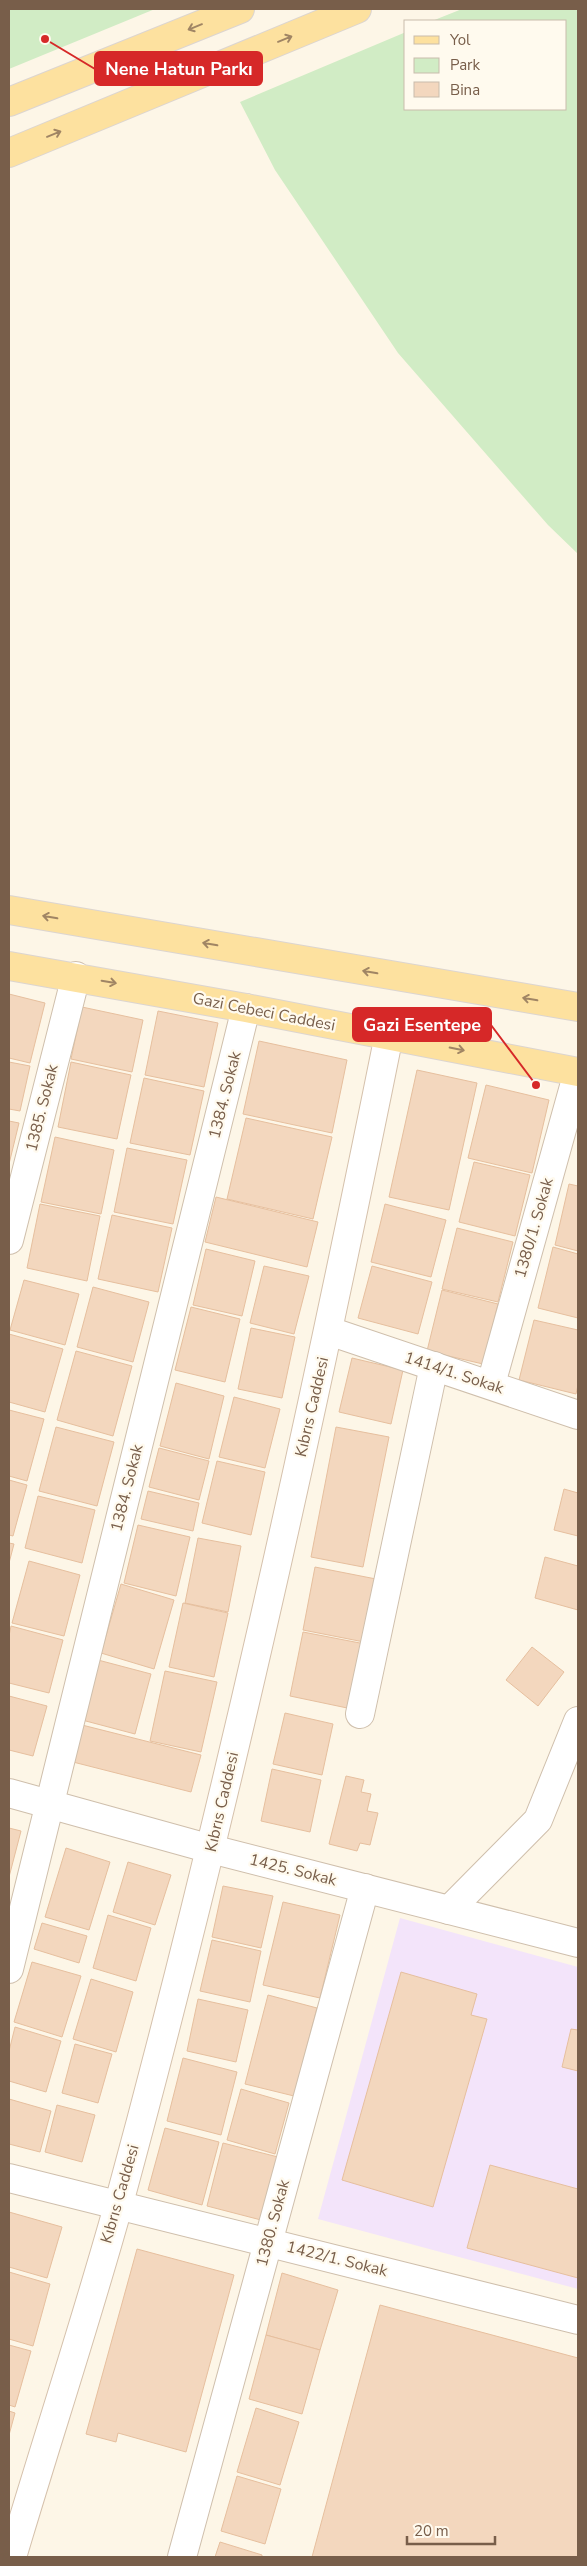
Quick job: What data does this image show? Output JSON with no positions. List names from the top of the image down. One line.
{"streets":{"main road":["Gazi Cebeci Caddesi"],"street":["1384. Sokak","1385. Sokak","1380/1. Sokak","1414/1. Sokak","Kıbrıs Caddesi","1425. Sokak","1380. Sokak","1422/1. Sokak"]},"crossings":[["Gazi Cebeci Caddesi","1384. Sokak"],["Gazi Cebeci Caddesi","1385. Sokak"],["Gazi Cebeci Caddesi","1380/1. Sokak"],["Gazi Cebeci Caddesi","Kıbrıs Caddesi"],["1384. Sokak","1425. Sokak"],["1380/1. Sokak","1414/1. Sokak"],["1414/1. Sokak","Kıbrıs Caddesi"],["Kıbrıs Caddesi","1425. Sokak"],["Kıbrıs Caddesi","1422/1. Sokak"],["1425. Sokak","1380. Sokak"],["1380. Sokak","1422/1. Sokak"]],"places":["Nene Hatun Parkı","Gazi Esentepe"],"legend":["Yol","Park","Bina"],"scale_bar":"20 m"}
